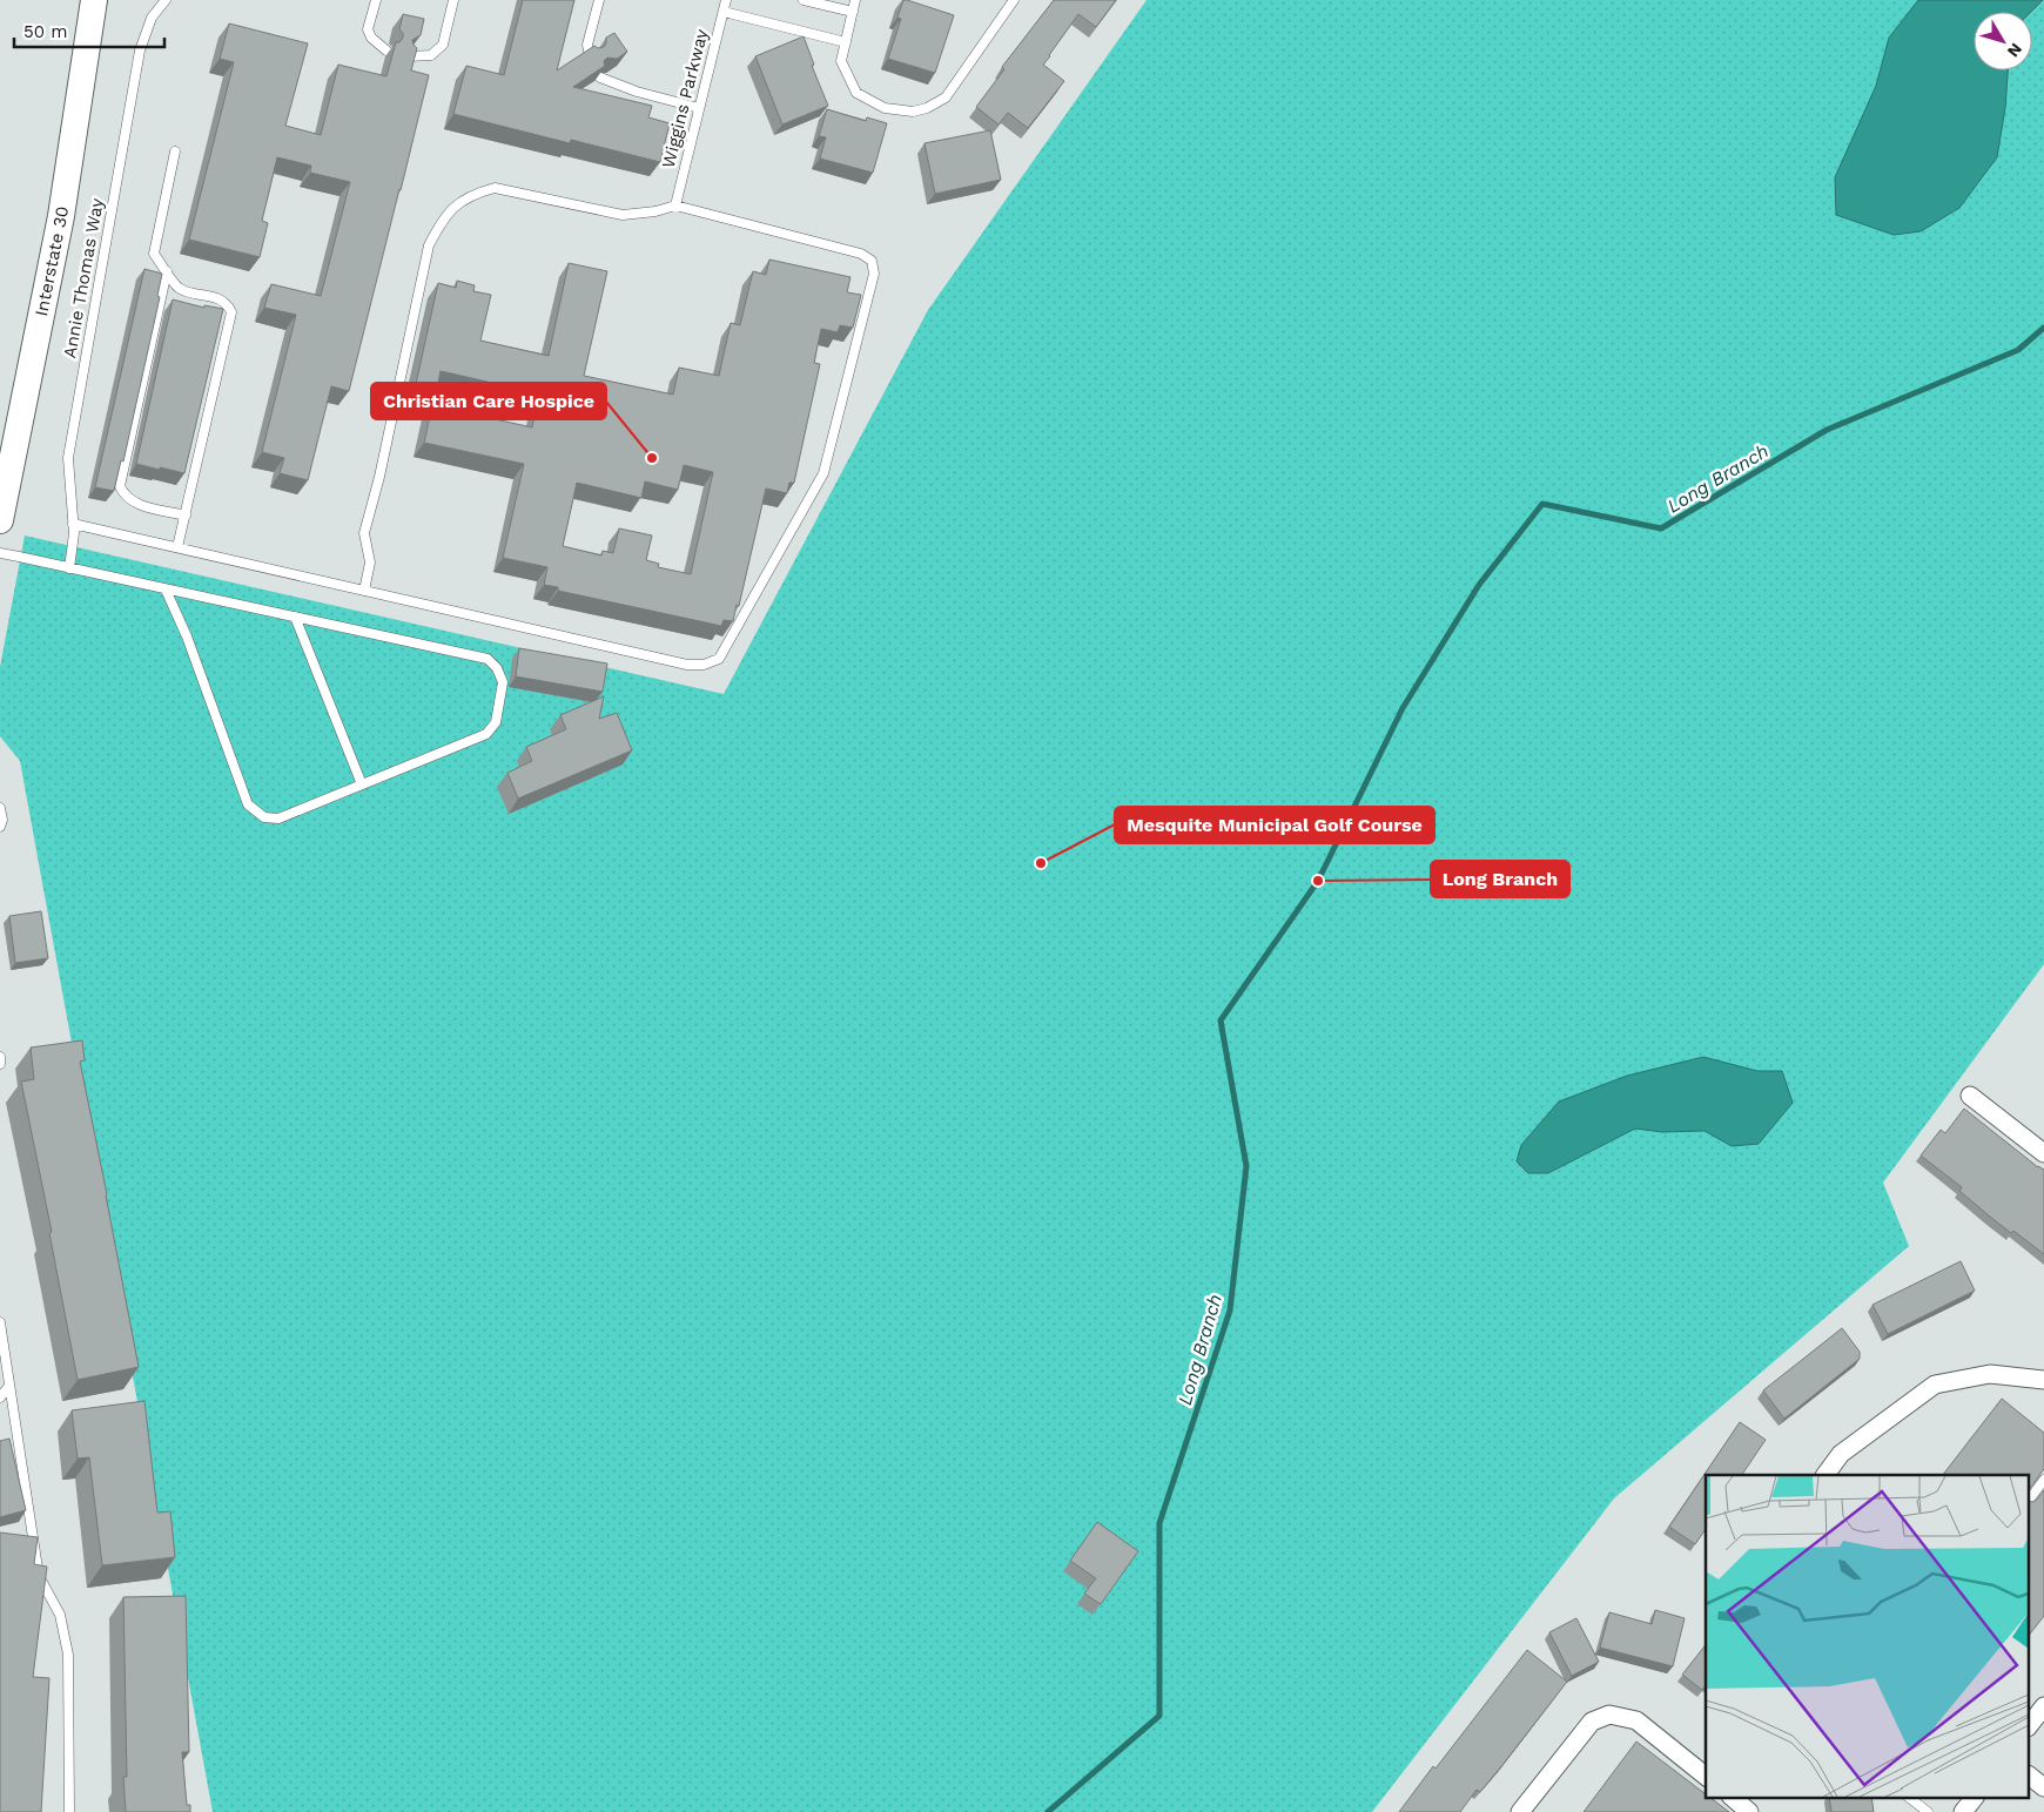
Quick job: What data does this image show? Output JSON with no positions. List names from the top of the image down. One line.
{"streets":{"main road":["Interstate 30"],"lane":["Wiggins Parkway","Annie Thomas Way"]},"water":["Long Branch"],"places":["Christian Care Hospice","Mesquite Municipal Golf Course","Long Branch"],"scale_bar":"50 m","north":"bottom right"}
